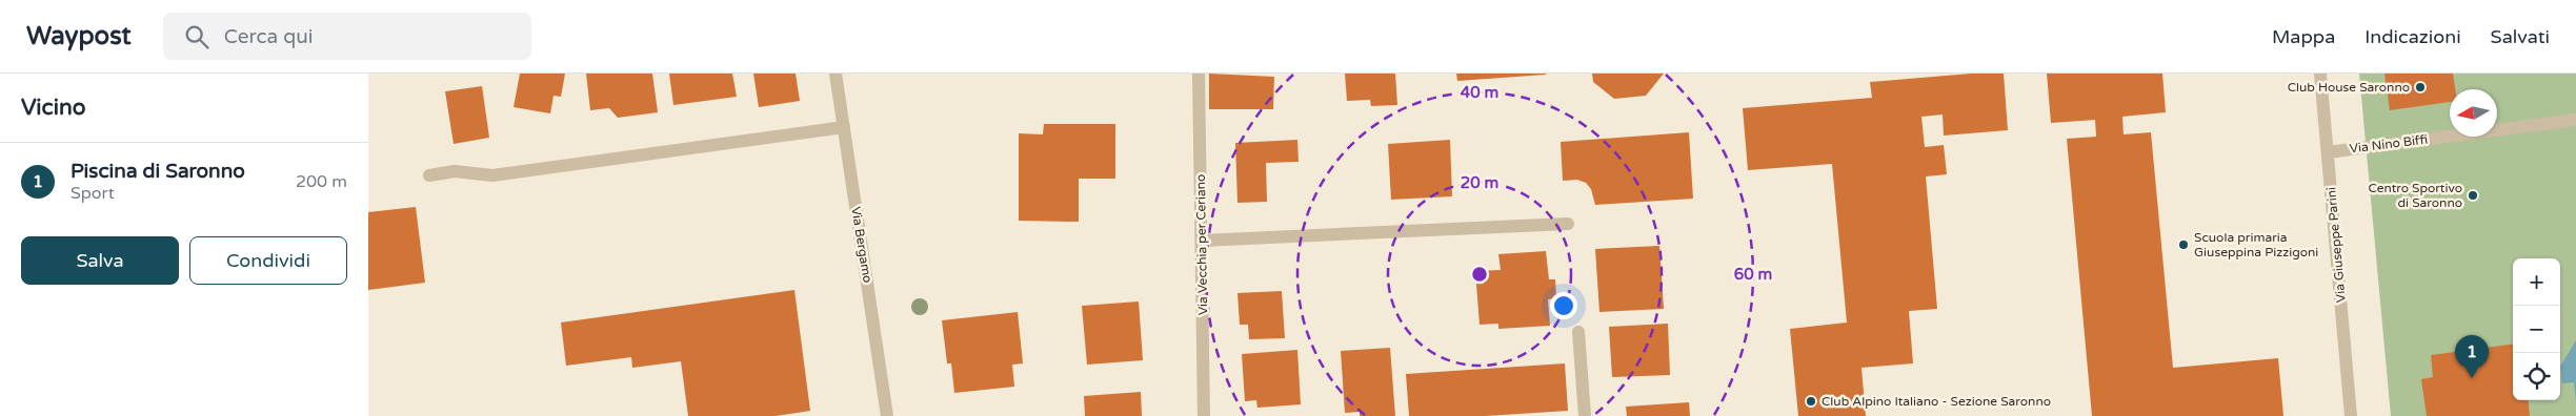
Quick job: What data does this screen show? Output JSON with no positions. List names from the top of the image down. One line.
{"streets":{"street":["Via Nino Biffi","Via Bergamo","Via Vecchia per Ceriano","Via Giuseppe Parini"]},"crossings":[["Via Nino Biffi","Via Giuseppe Parini"]],"places":["Club House Saronno","Centro Sportivo di Saronno","Scuola primaria Giuseppina Pizzigoni","Club Alpino Italiano - Sezione Saronno"],"north":"left","page":{"header":"Waypost","search":"Cerca qui","nav":["Mappa","Indicazioni","Salvati"],"heading":"Vicino","list":[{"mark":"1","name":"Piscina di Saronno","note":"Sport","value":"200 m"}],"buttons":["Salva","Condividi"],"map_buttons":["+","−"],"pins":"1"},"rings":["40 m","20 m","60 m"]}
